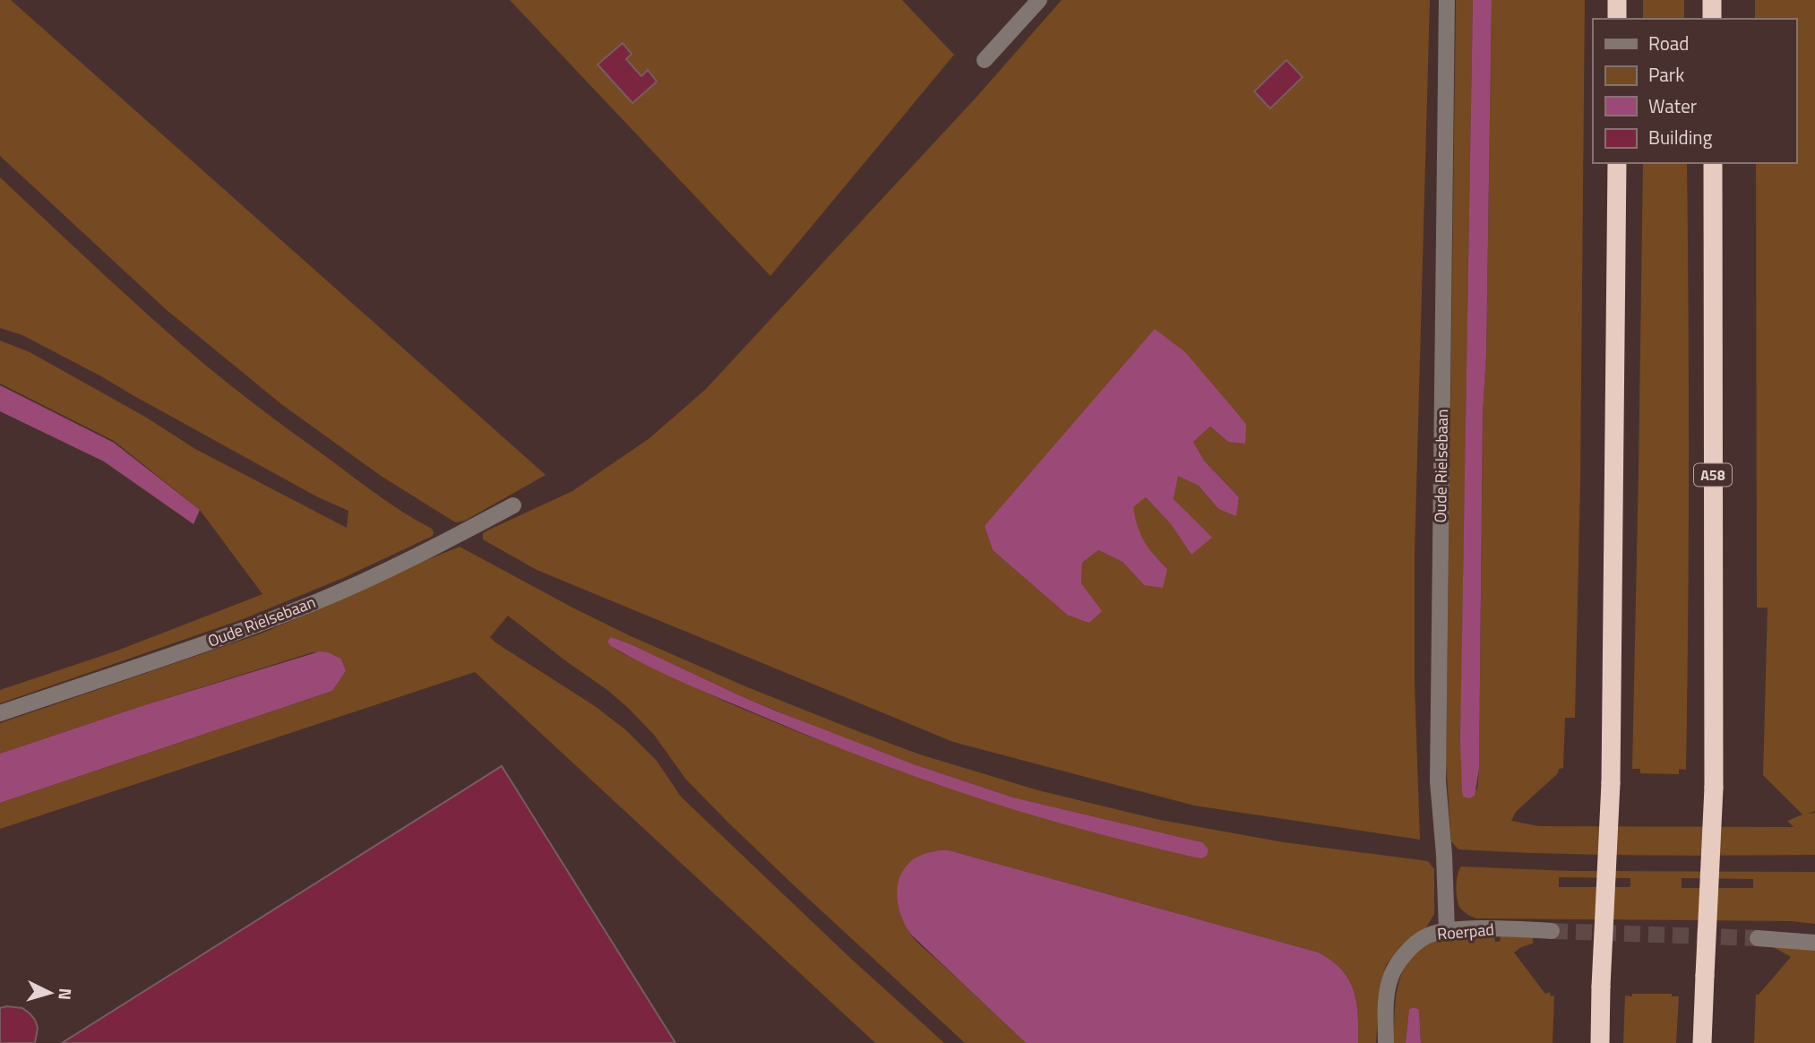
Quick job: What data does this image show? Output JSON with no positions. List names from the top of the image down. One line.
{"streets":{"highway":["A58"],"street":["Oude Rielsebaan","Roerpad"]},"crossings":[["Oude Rielsebaan","Roerpad"]],"legend":["Road","Park","Water","Building"],"north":"right"}
